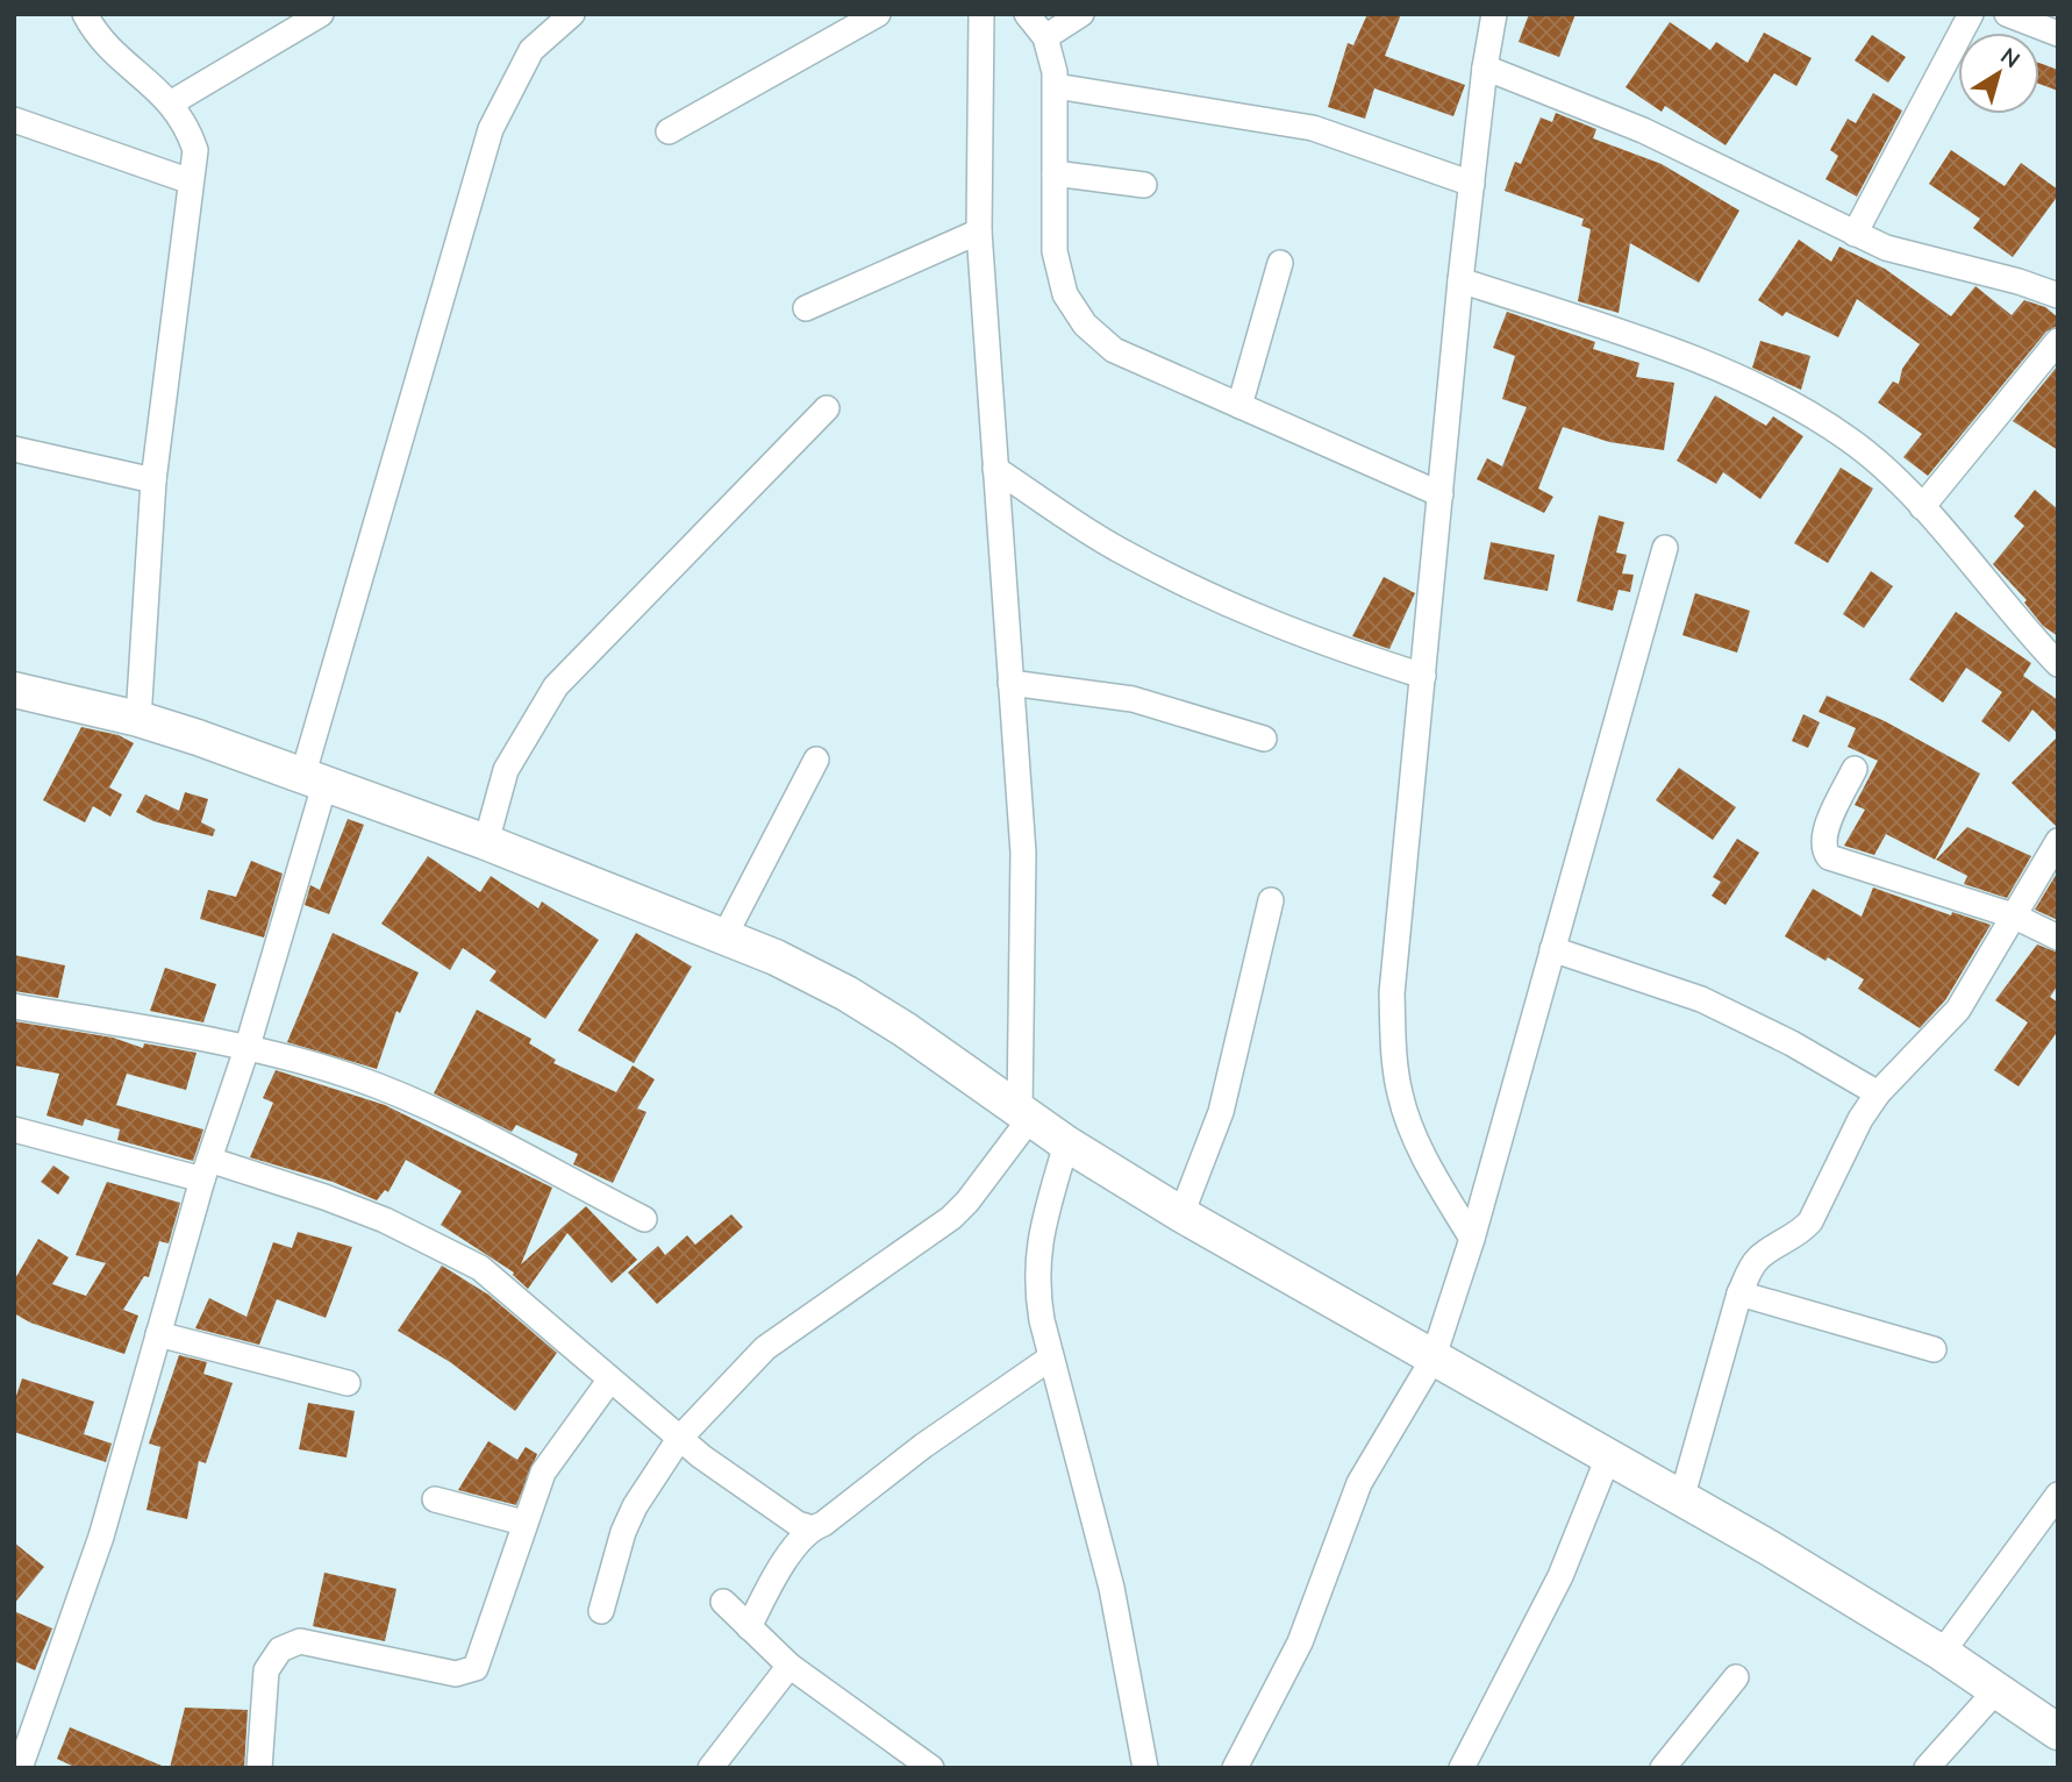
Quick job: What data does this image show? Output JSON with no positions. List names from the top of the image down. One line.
{"north":"top right"}
